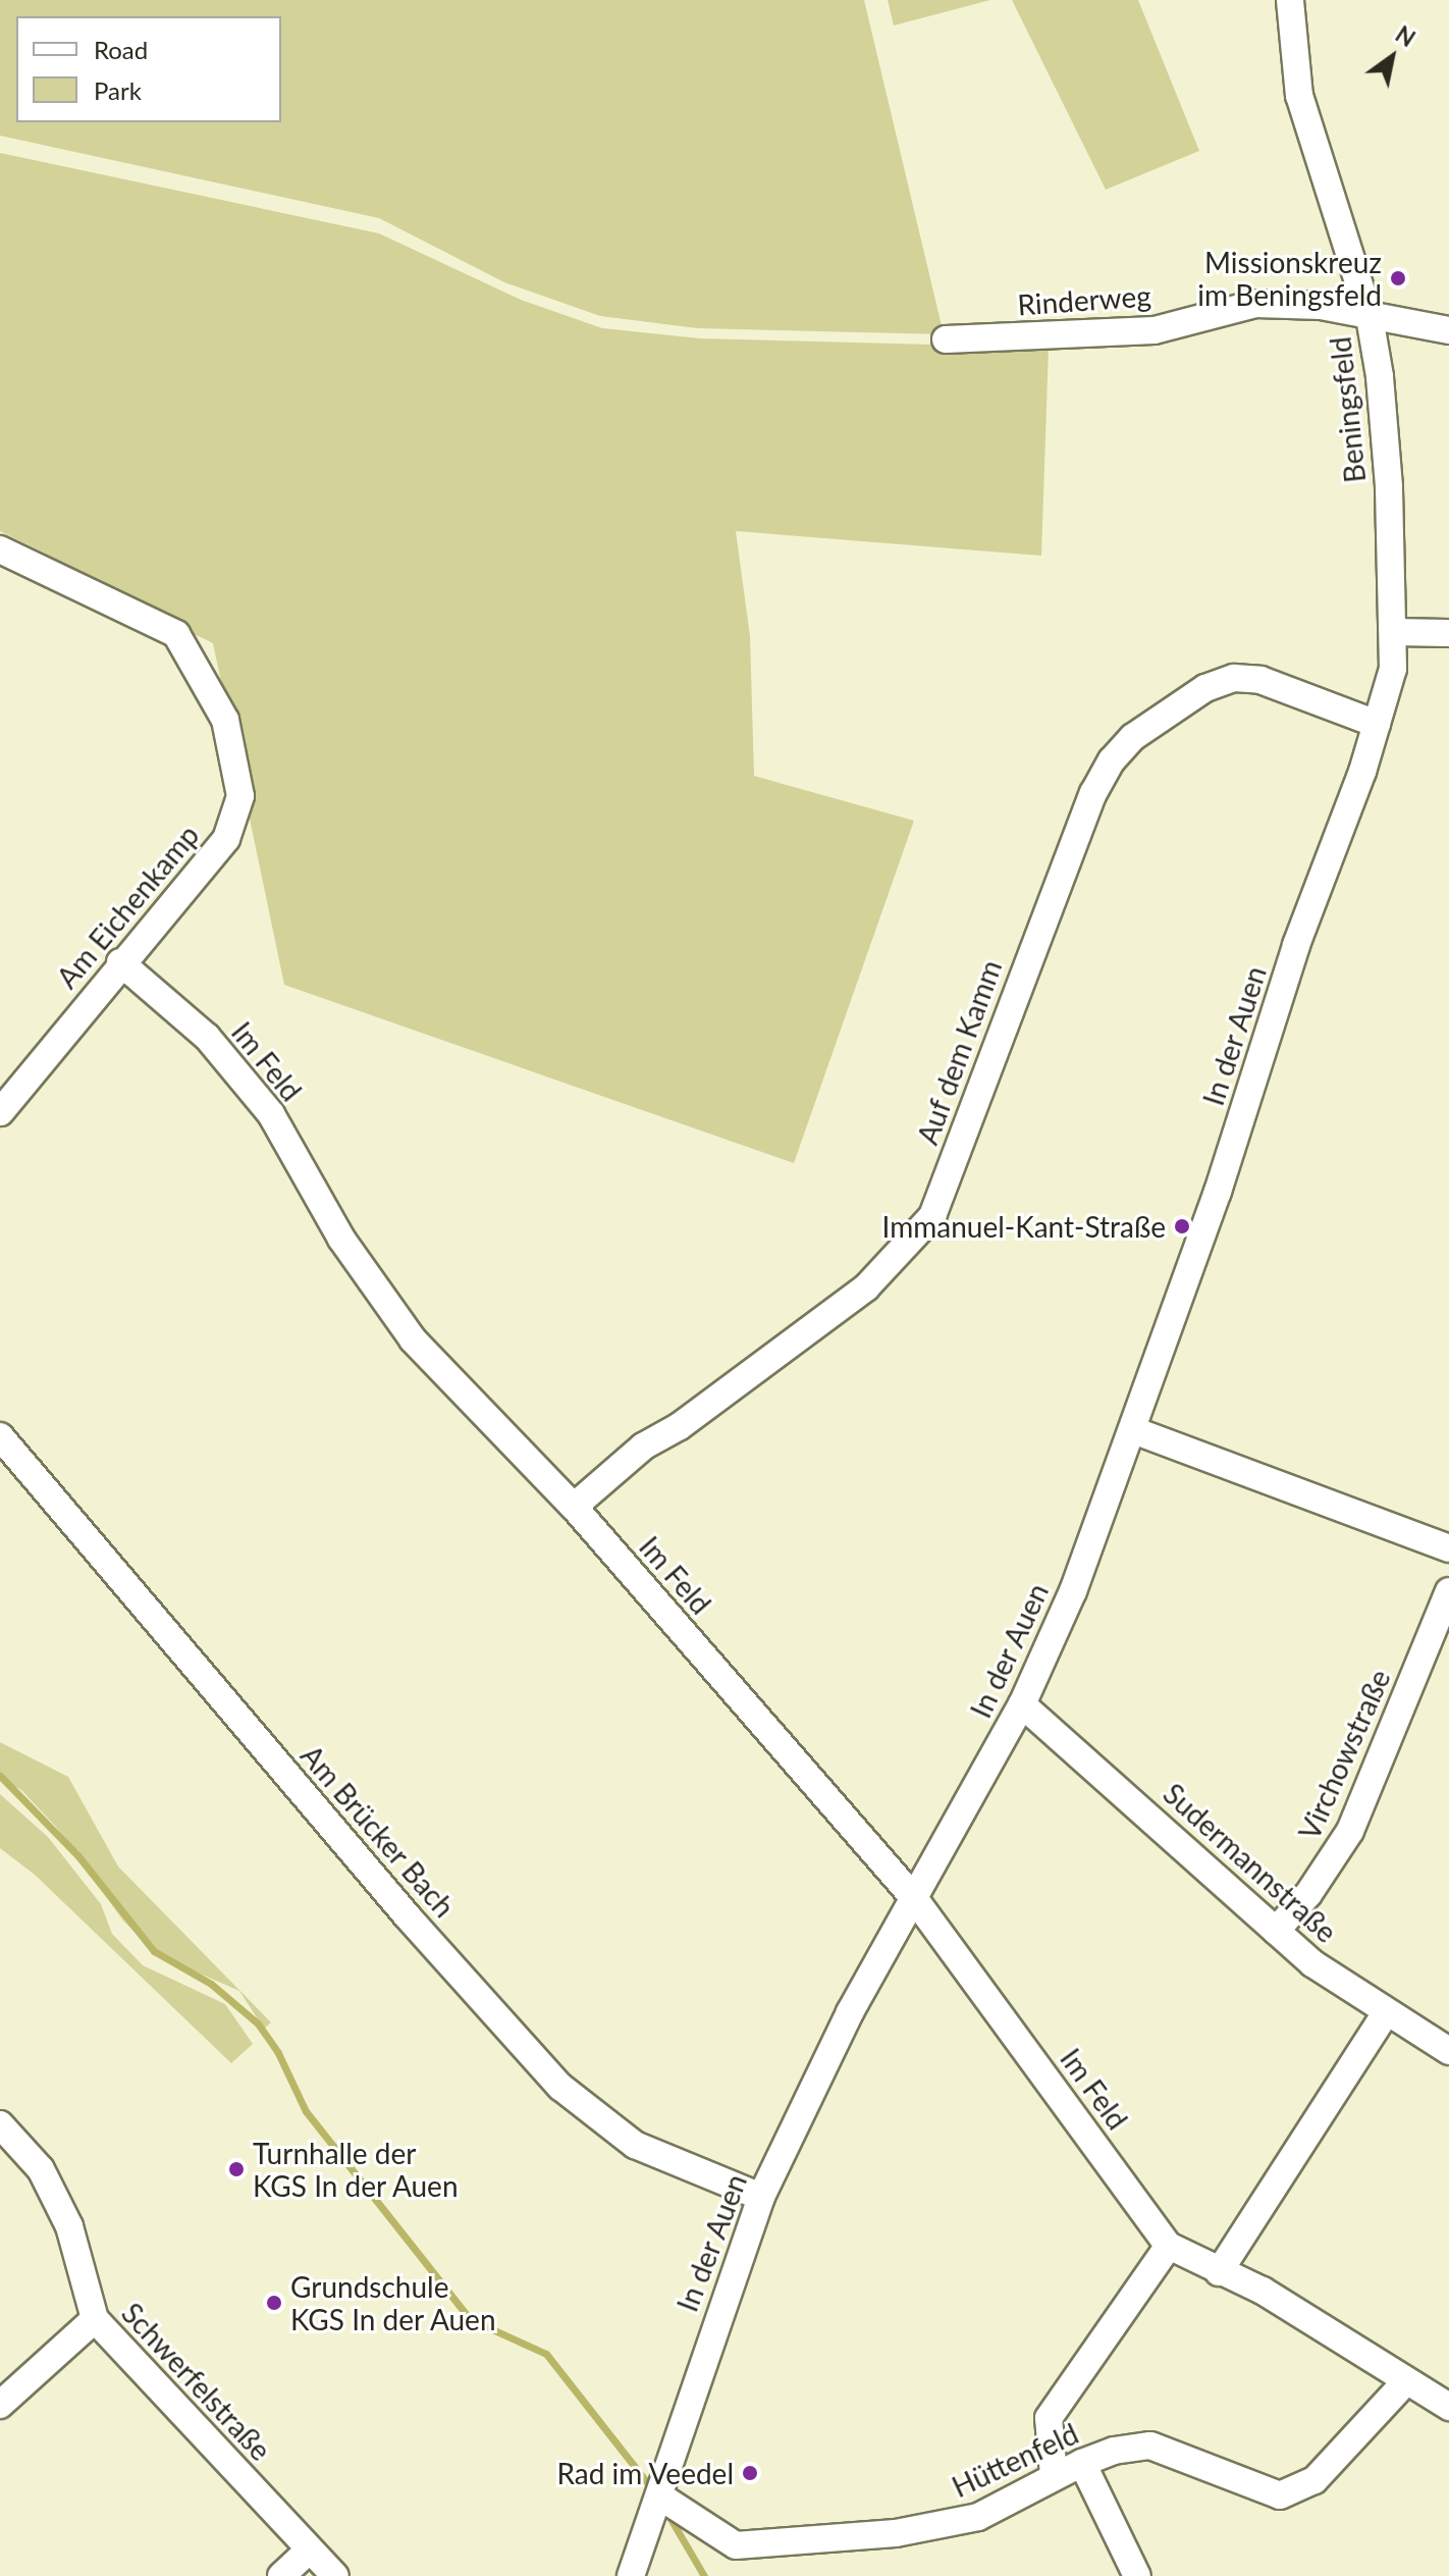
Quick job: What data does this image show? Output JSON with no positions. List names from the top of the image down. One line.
{"streets":{"street":["Rinderweg","Beningsfeld","Am Eichenkamp","In der Auen","Auf dem Kamm","Im Feld","Virchowstraße","Am Brücker Bach","Sudermannstraße","Schwerfelstraße","Hüttenfeld"]},"crossings":[["Rinderweg","Beningsfeld"],["Beningsfeld","In der Auen"],["Beningsfeld","Auf dem Kamm"],["Am Eichenkamp","Im Feld"],["In der Auen","Auf dem Kamm"],["In der Auen","Im Feld"],["In der Auen","Am Brücker Bach"],["In der Auen","Sudermannstraße"],["In der Auen","Hüttenfeld"],["Auf dem Kamm","Im Feld"],["Virchowstraße","Sudermannstraße"]],"places":["Missionskreuz im Beningsfeld","Immanuel-Kant-Straße","Turnhalle der KGS In der Auen","Grundschule KGS In der Auen","Rad im Veedel"],"legend":["Road","Park"],"north":"top right"}
